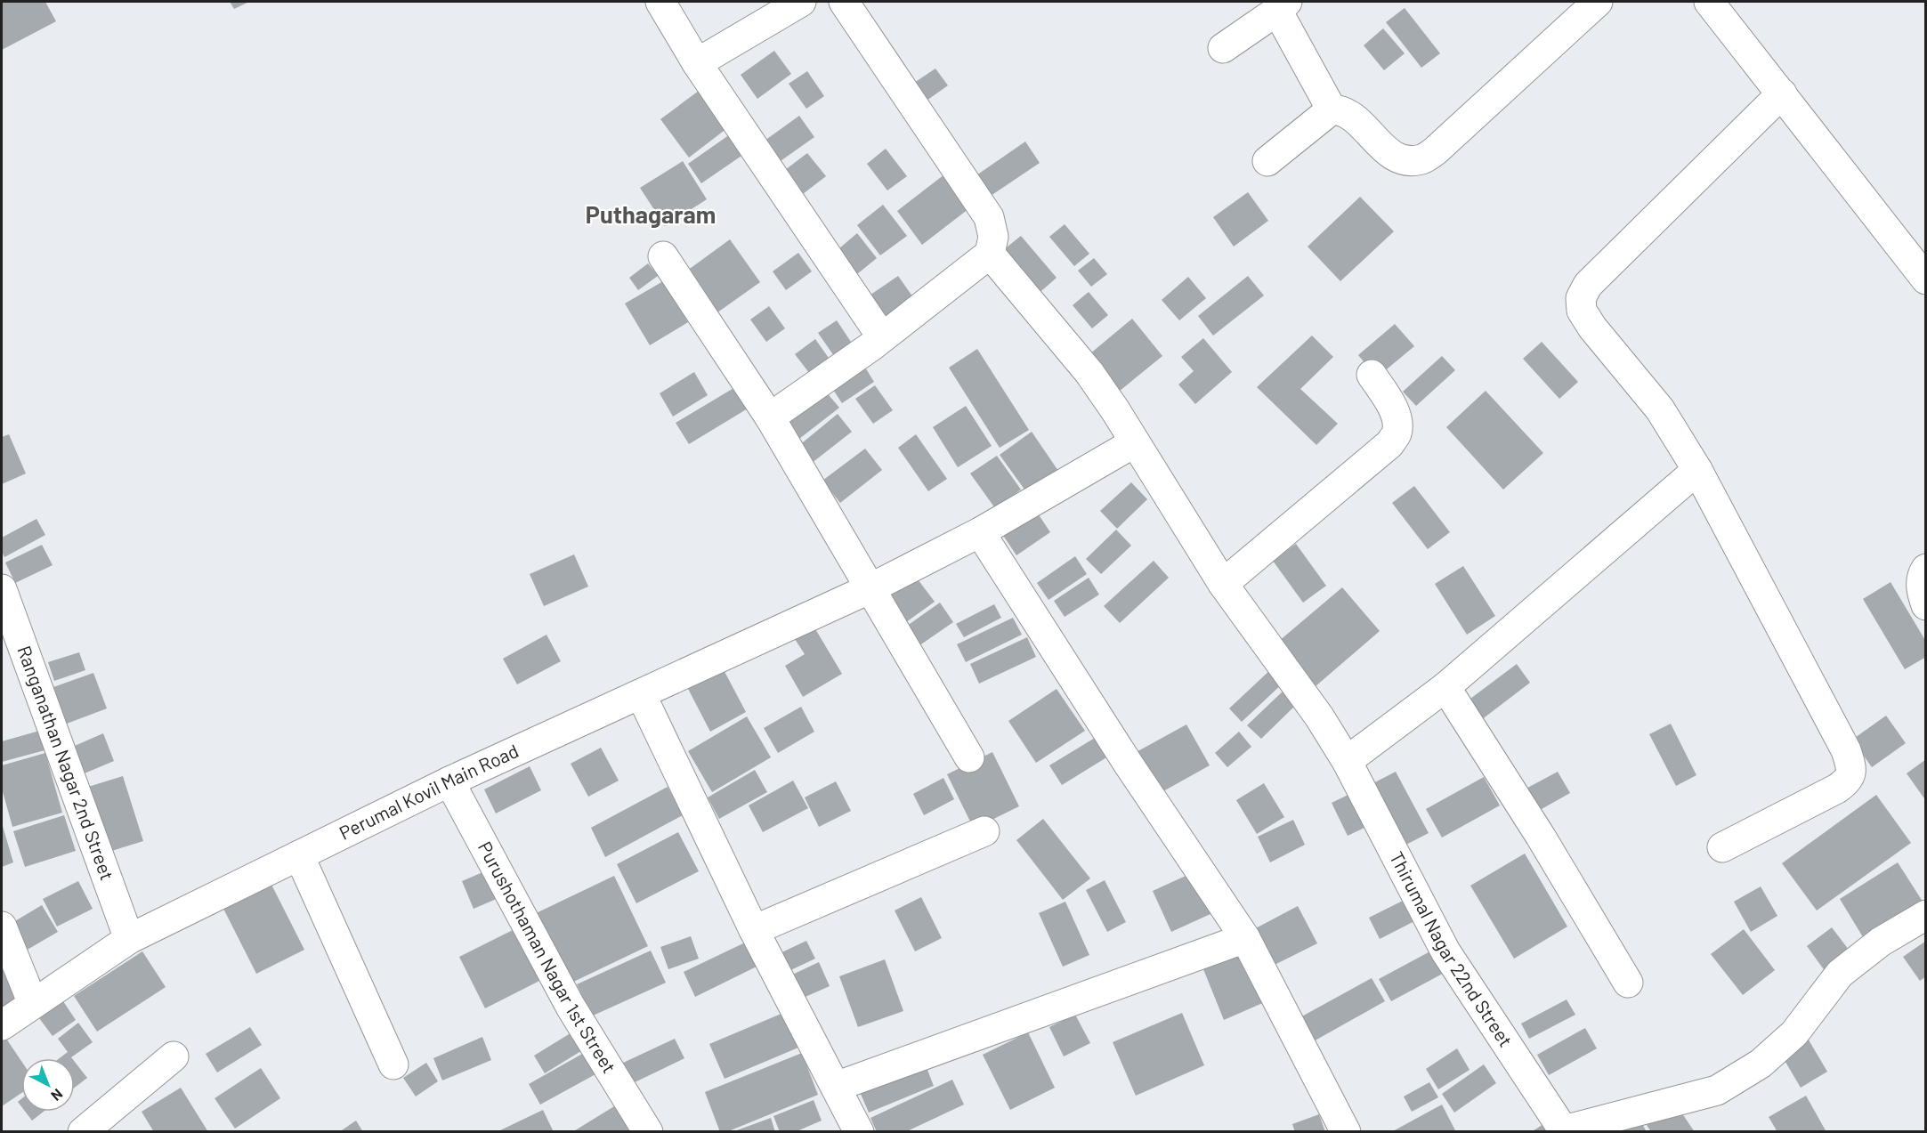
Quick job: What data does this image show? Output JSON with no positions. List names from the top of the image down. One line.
{"streets":{"street":["Ranganathan Nagar 2nd Street","Perumal Kovil Main Road","Thirumal Nagar 22nd Street","Purushothaman Nagar 1st Street"]},"crossings":[["Ranganathan Nagar 2nd Street","Perumal Kovil Main Road"],["Perumal Kovil Main Road","Thirumal Nagar 22nd Street"],["Perumal Kovil Main Road","Purushothaman Nagar 1st Street"]],"districts":["Puthagaram"],"north":"bottom right"}
